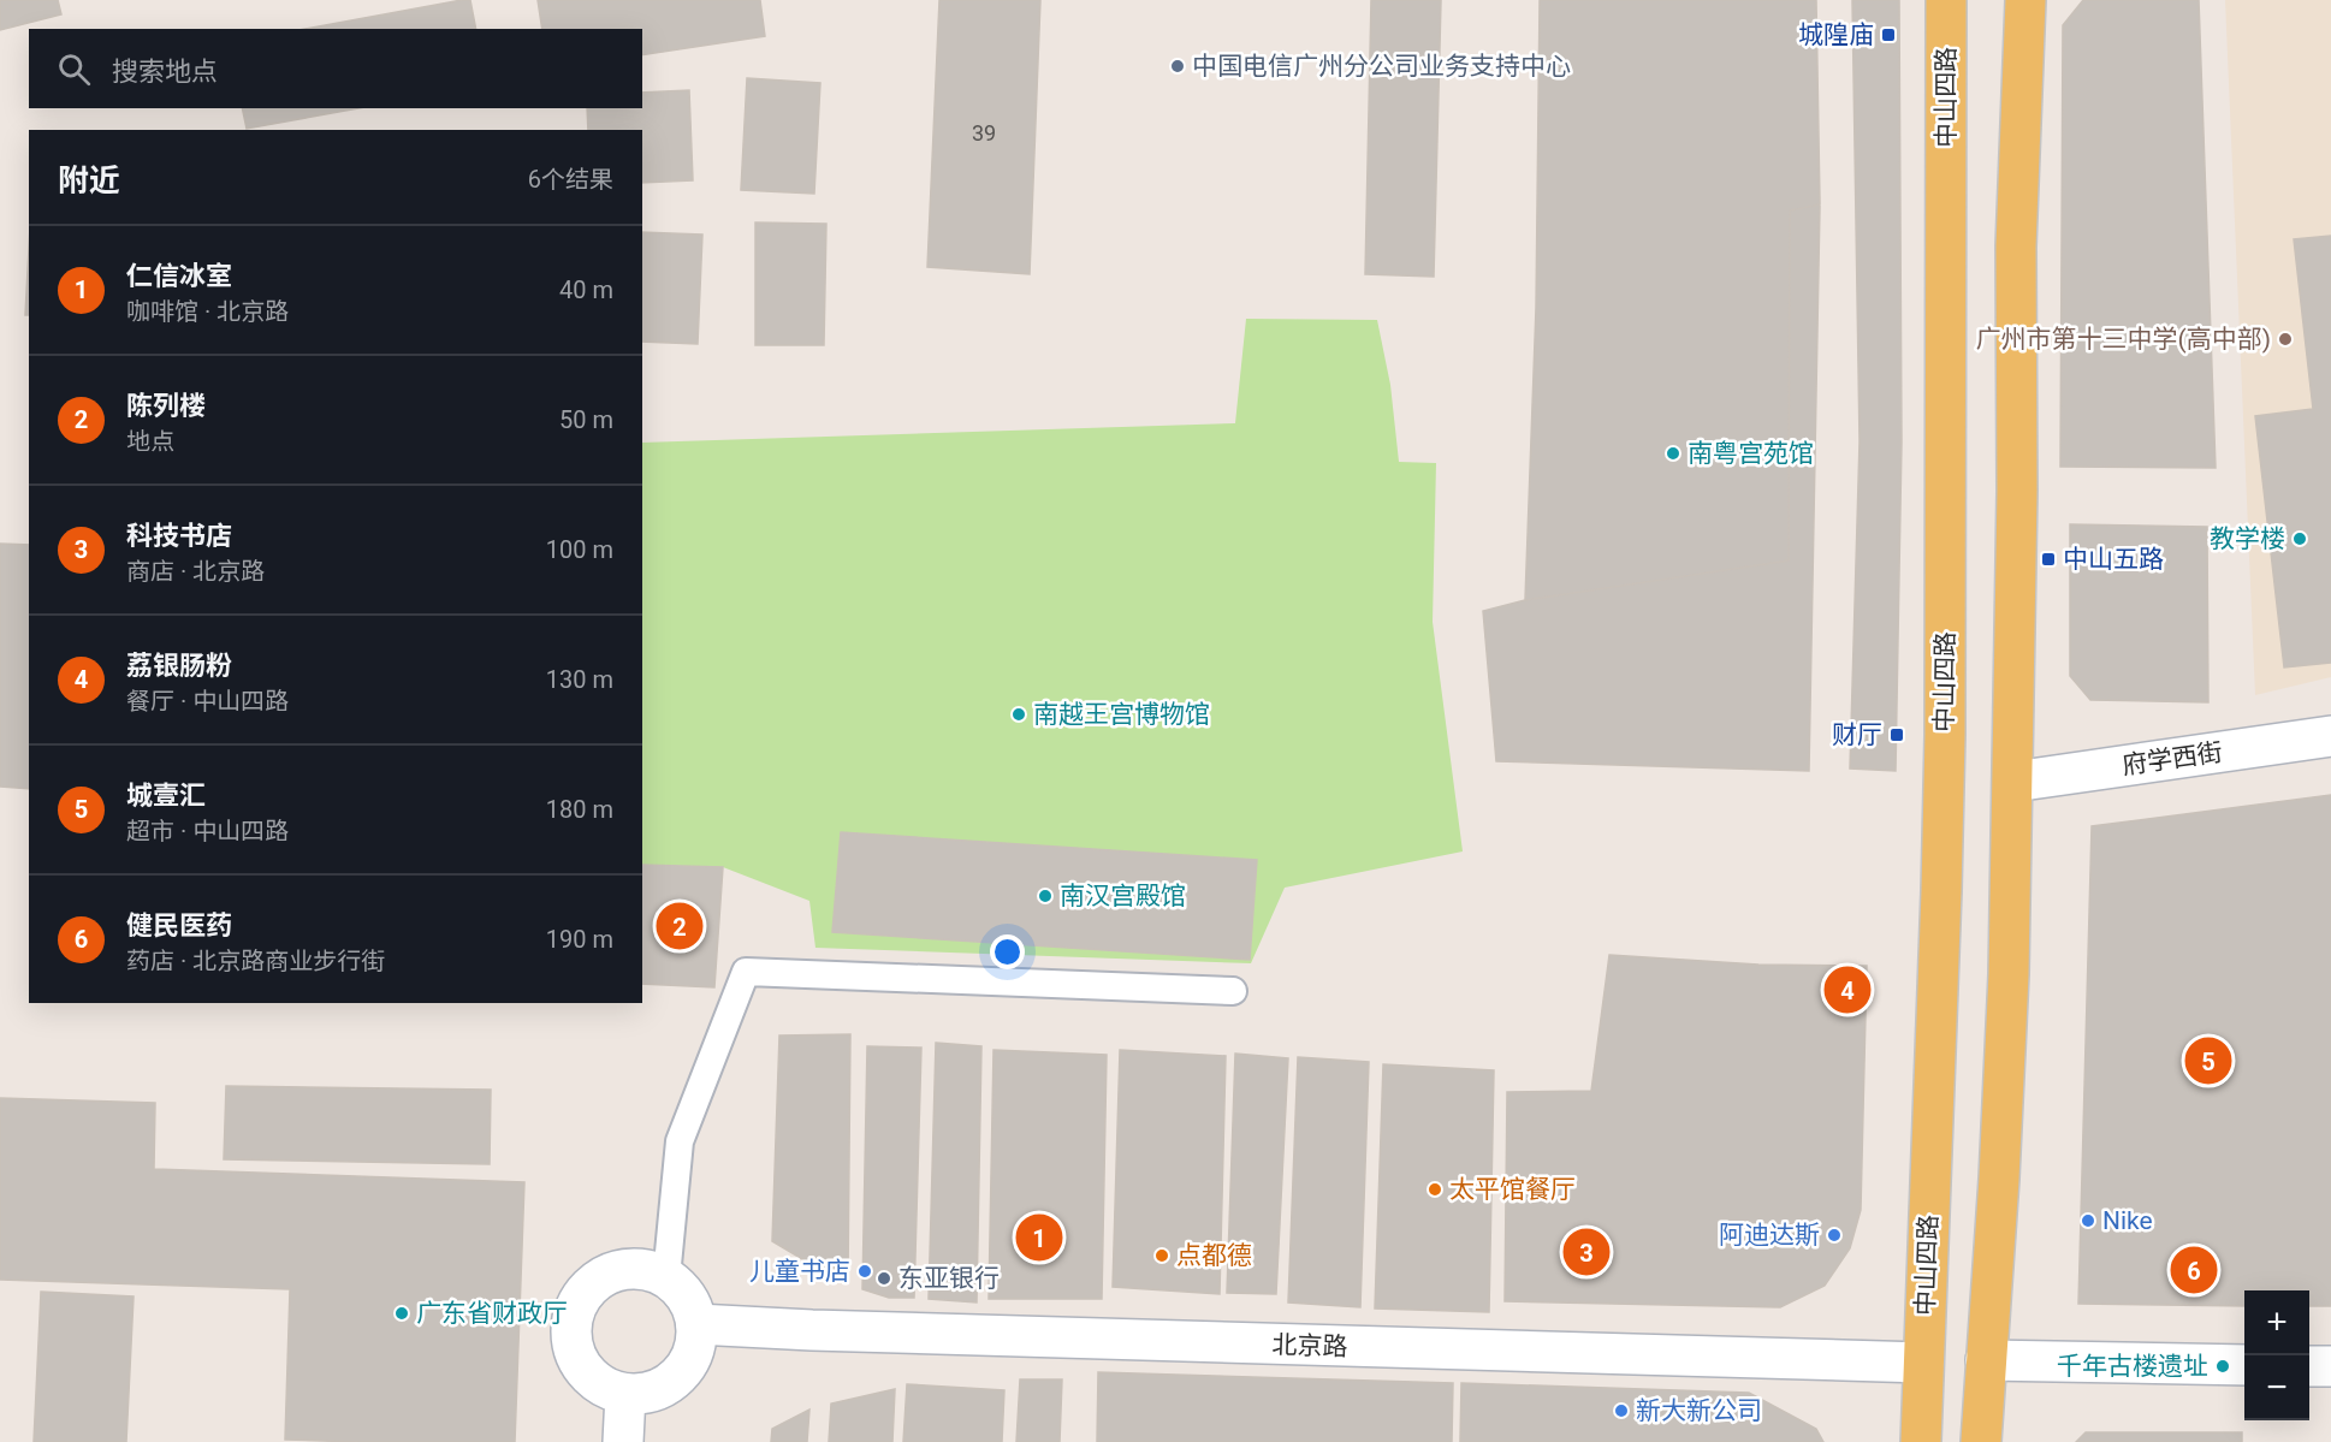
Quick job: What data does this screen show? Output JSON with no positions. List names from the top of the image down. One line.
{"streets":{"main road":["中山四路"],"street":["府学西街","北京路"]},"crossings":[["中山四路","北京路"]],"places":{"transit":["城隍庙","中山五路","财厅"],"other":["中国电信广州分公司业务支持中心","广州市第十三中学(高中部)","南粤宫苑馆","教学楼","南越王宫博物馆","南汉宫殿馆","太平馆餐厅","Nike","阿迪达斯","点都德","儿童书店","东亚银行","广东省财政厅","千年古楼遗址","新大新公司"]},"house_numbers":["39"],"page":{"search":"搜索地点","heading":["附近","6个结果"],"list":[{"mark":"1","name":"仁信冰室","note":"咖啡馆 · 北京路","value":"40 m"},{"mark":"2","name":"陈列楼","note":"地点","value":"50 m"},{"mark":"3","name":"科技书店","note":"商店 · 北京路","value":"100 m"},{"mark":"4","name":"荔银肠粉","note":"餐厅 · 中山四路","value":"130 m"},{"mark":"5","name":"城壹汇","note":"超市 · 中山四路","value":"180 m"},{"mark":"6","name":"健民医药","note":"药店 · 北京路商业步行街","value":"190 m"}],"pins":["2","4","5","1","3","6"],"map_buttons":["+","−"]}}
